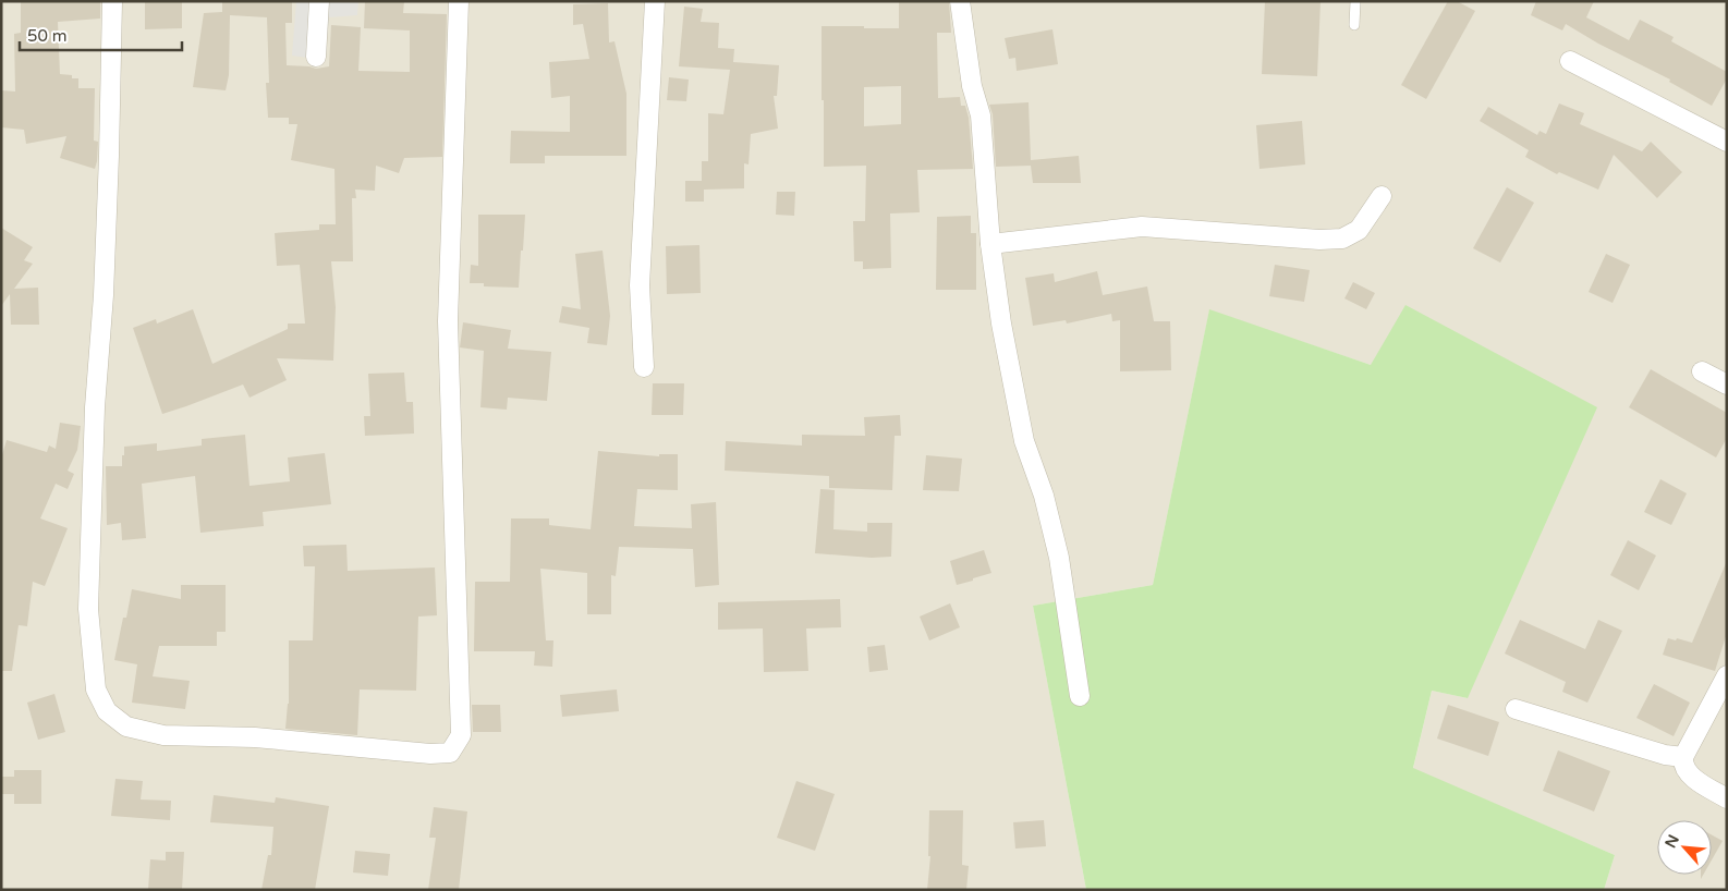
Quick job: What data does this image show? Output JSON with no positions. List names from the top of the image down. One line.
{"scale_bar":"50 m","north":"top left"}
